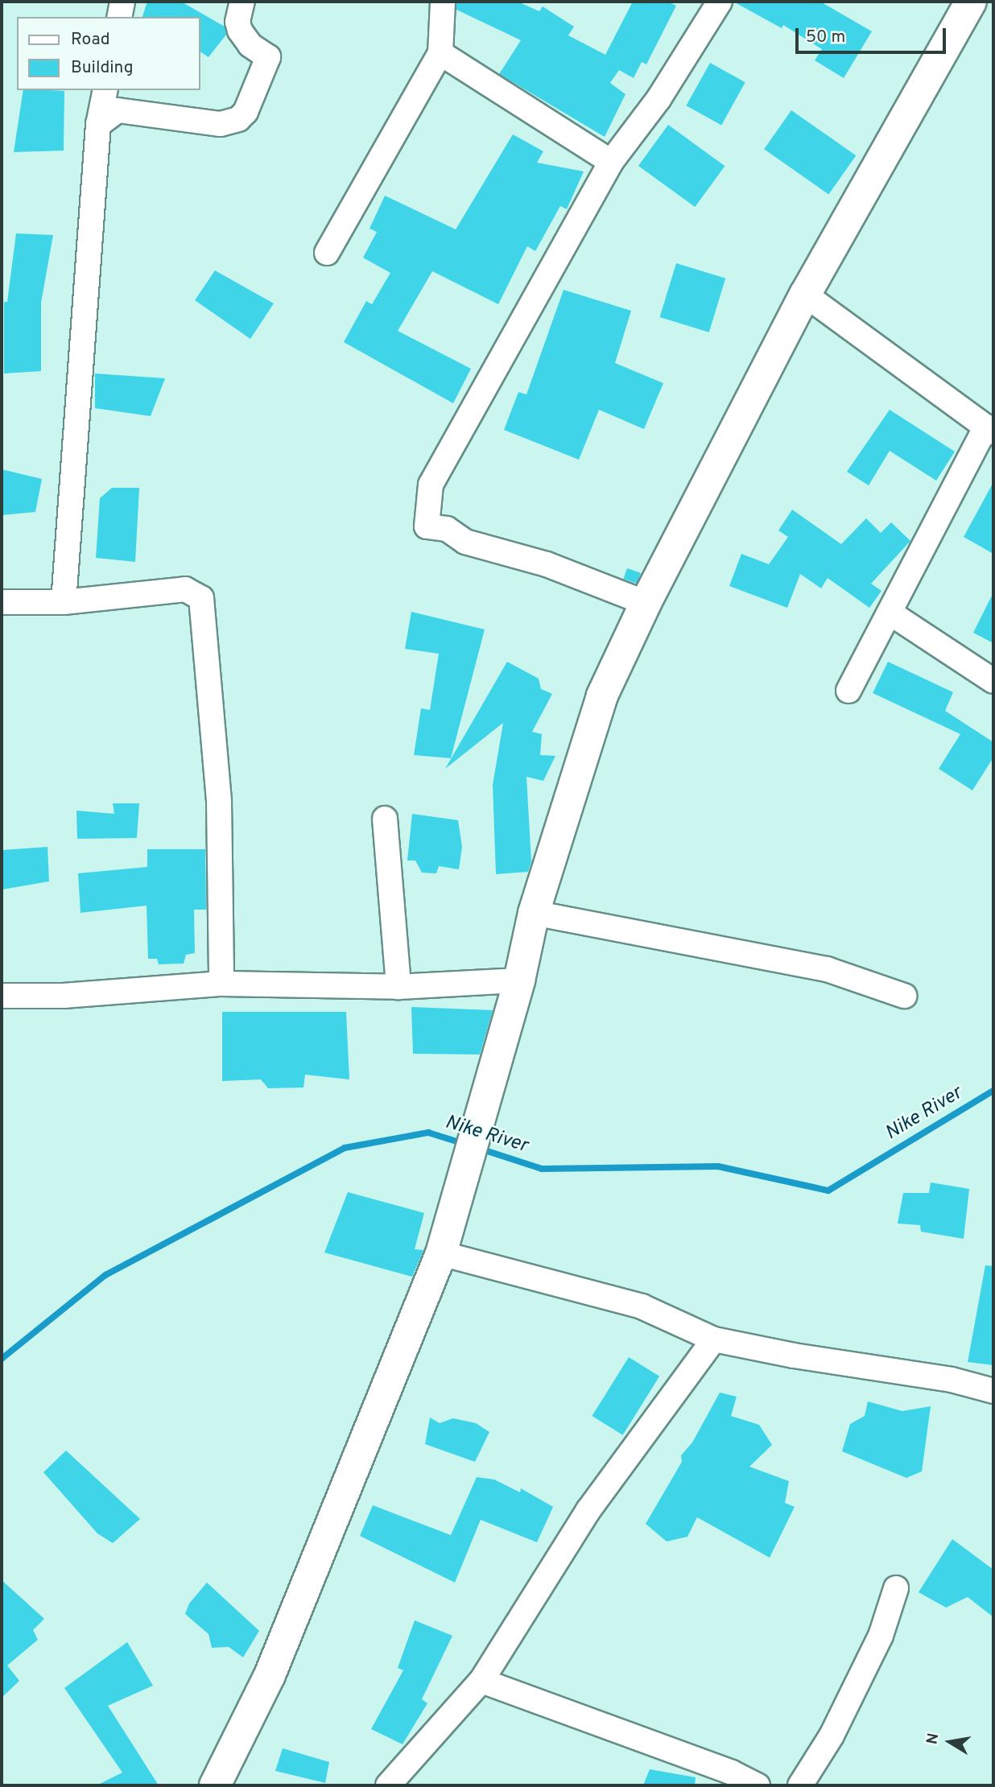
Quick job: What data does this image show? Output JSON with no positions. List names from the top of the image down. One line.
{"water":["Nike River"],"legend":["Road","Building"],"scale_bar":"50 m","north":"left"}
